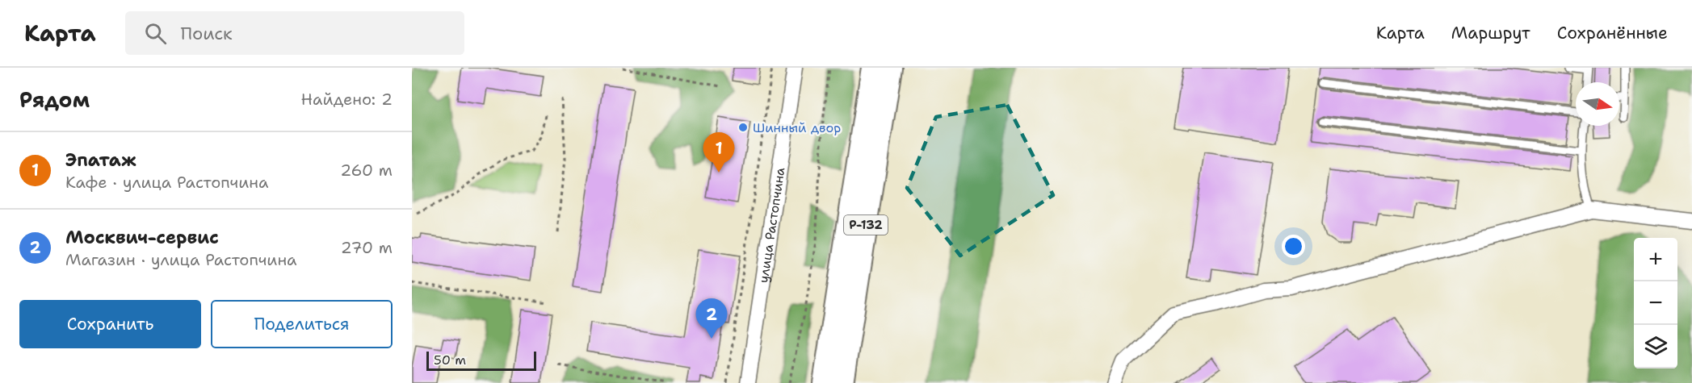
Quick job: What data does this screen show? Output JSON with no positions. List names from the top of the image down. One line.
{"streets":{"highway":["Р-132"],"street":["улица Растопчина"]},"places":["Шинный двор"],"scale_bar":"50 m","north":"right","page":{"header":"Карта","search":"Поиск","nav":["Карта","Маршрут","Сохранённые"],"heading":["Рядом","Найдено: 2"],"list":[{"mark":"1","name":"Эпатаж","note":"Кафе · улица Растопчина","value":"260 m"},{"mark":"2","name":"Москвич-сервис","note":"Магазин · улица Растопчина","value":"270 m"}],"pins":["1","2"],"map_buttons":["+","−"],"buttons":["Сохранить","Поделиться"],"scale":"50 m"}}
